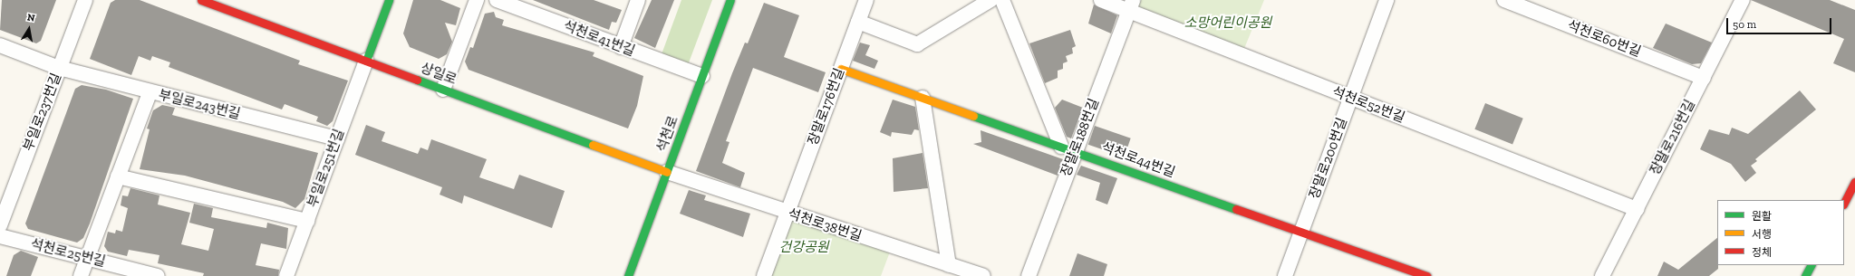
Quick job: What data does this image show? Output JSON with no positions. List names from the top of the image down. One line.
{"streets":{"street":["석천로41번길","석천로60번길","상일로","부일로243번길","석천로52번길","장말로176번길","부일로237번길","석천로","장말로188번길","장말로216번길","장말로200번길","석천로44번길","부일로251번길","석천로38번길","석천로25번길"]},"crossings":[["석천로41번길","석천로"],["석천로60번길","장말로216번길"],["상일로","석천로"],["상일로","부일로251번길"],["상일로","석천로38번길"],["부일로243번길","부일로251번길"],["부일로243번길","석천로25번길"],["석천로52번길","장말로188번길"],["석천로52번길","장말로216번길"],["석천로52번길","장말로200번길"],["장말로176번길","석천로44번길"],["장말로176번길","석천로38번길"],["석천로","석천로38번길"],["장말로188번길","석천로44번길"],["장말로200번길","석천로44번길"]],"parks":["소망어린이공원","건강공원"],"legend":["원활","서행","정체"],"scale_bar":"50 m","north":"top"}
